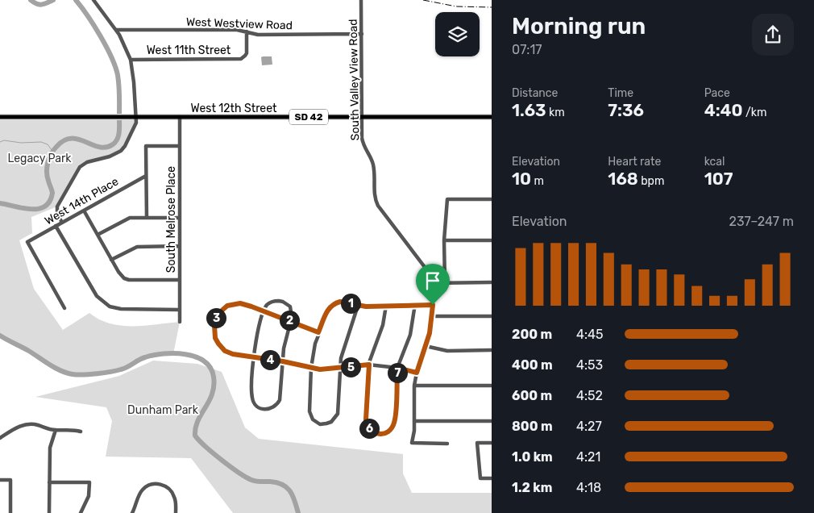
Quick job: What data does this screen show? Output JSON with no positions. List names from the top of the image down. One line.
{"streets":{"main road":["West 12th Street","SD 42"],"street":["West Westview Road","West 11th Street","South Valley View Road","West 14th Place","South Melrose Place"]},"crossings":[["West Westview Road","West 11th Street"],["West Westview Road","South Valley View Road"],["South Valley View Road","West 12th Street"],["West 12th Street","South Melrose Place"]],"parks":["Legacy Park","Dunham Park"],"page":{"heading":["Morning run","07:17"],"stats":[["Distance","1.63 km"],["Time","7:36"],["Pace","4:40 /km"],["Elevation","10 m"],["Heart rate","168 bpm"],["kcal","107"]],"chart":["Elevation","237–247 m"],"pins":["1","3","2","4","5","7","6"],"list":[{"name":"200 m","note":"4:45"},{"name":"400 m","note":"4:53"},{"name":"600 m","note":"4:52"},{"name":"800 m","note":"4:27"},{"name":"1.0 km","note":"4:21"},{"name":"1.2 km","note":"4:18"}]}}
